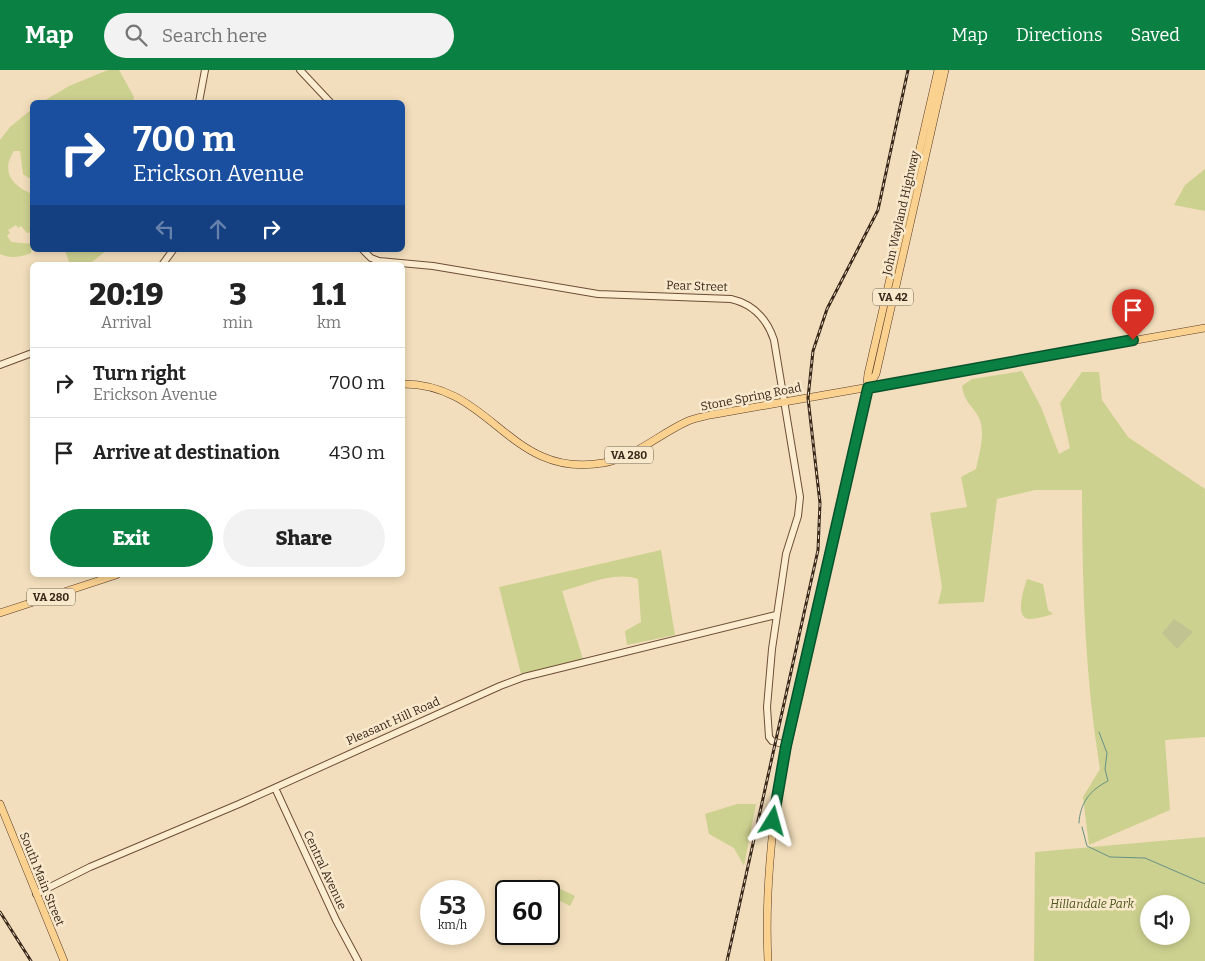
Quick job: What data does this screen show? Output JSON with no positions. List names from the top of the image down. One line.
{"streets":{"main road":["John Wayland Highway","VA 42","Stone Spring Road","VA 280","South Main Street"],"street":["Pear Street","Pleasant Hill Road","Central Avenue"]},"crossings":[["John Wayland Highway","VA 42"],["John Wayland Highway","Stone Spring Road"],["Pear Street","VA 42"],["Pear Street","Stone Spring Road"],["Pear Street","Pleasant Hill Road"],["VA 42","Stone Spring Road"],["Pleasant Hill Road","Central Avenue"],["Pleasant Hill Road","South Main Street"]],"parks":["Hillandale Park"],"page":{"header":"Map","search":"Search here","nav":["Map","Directions","Saved"],"turn":["700 m","Erickson Avenue"],"eta":["20:19","Arrival","3","min","1.1","km"],"list":[{"name":"Turn right","note":"Erickson Avenue","value":"700 m"},{"name":"Arrive at destination","value":"430 m"}],"buttons":["Exit","Share"],"speed":"53 km/h","limit":"60"}}
